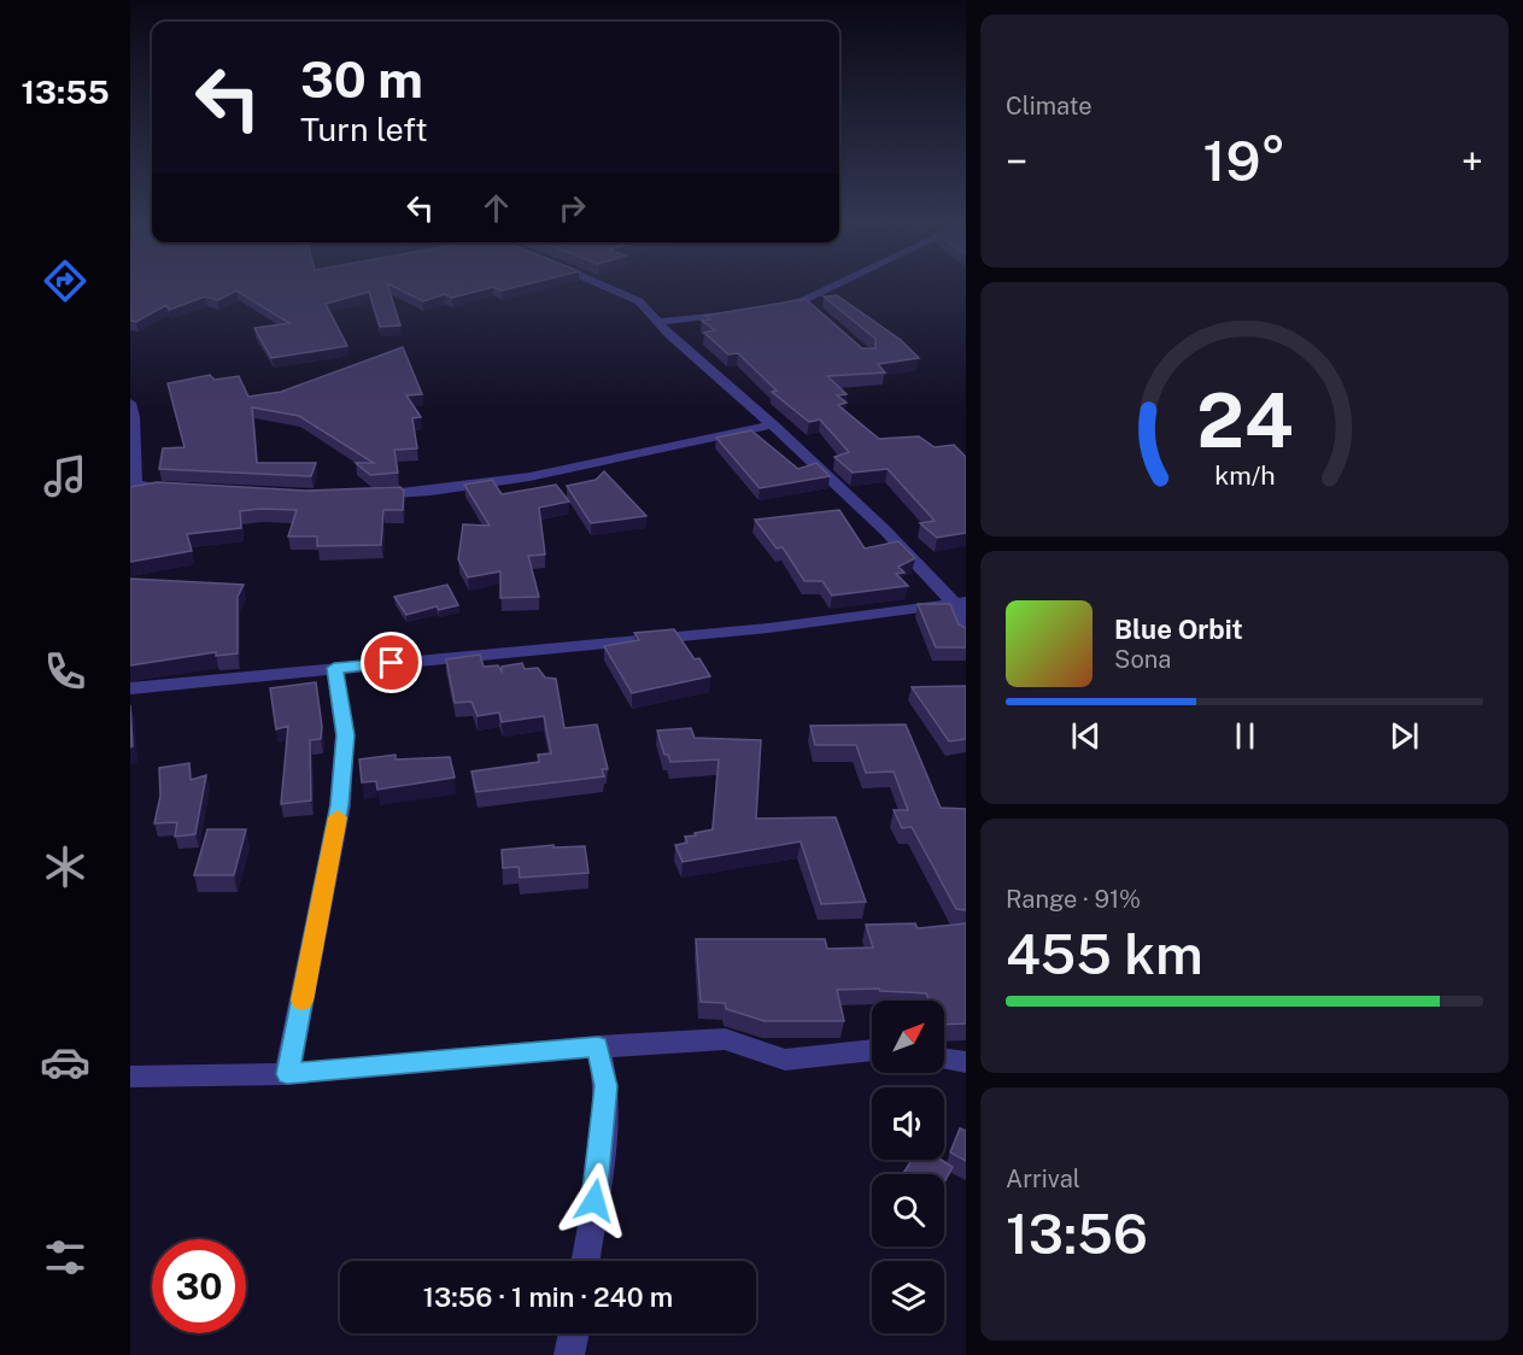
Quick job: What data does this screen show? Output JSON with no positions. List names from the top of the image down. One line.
{"north":"top right","page":{"tabs":"13:55","tile":["Climate",["Range · 91%","455 km"],["Arrival","13:56"]],"turn":["30 m","Turn left"],"heat":["−","19°","+"],"song":["Blue Orbit","Sona"],"limit":"30","trip":"13:56 · 1 min · 240 m","gauge":["24","km/h"]}}
